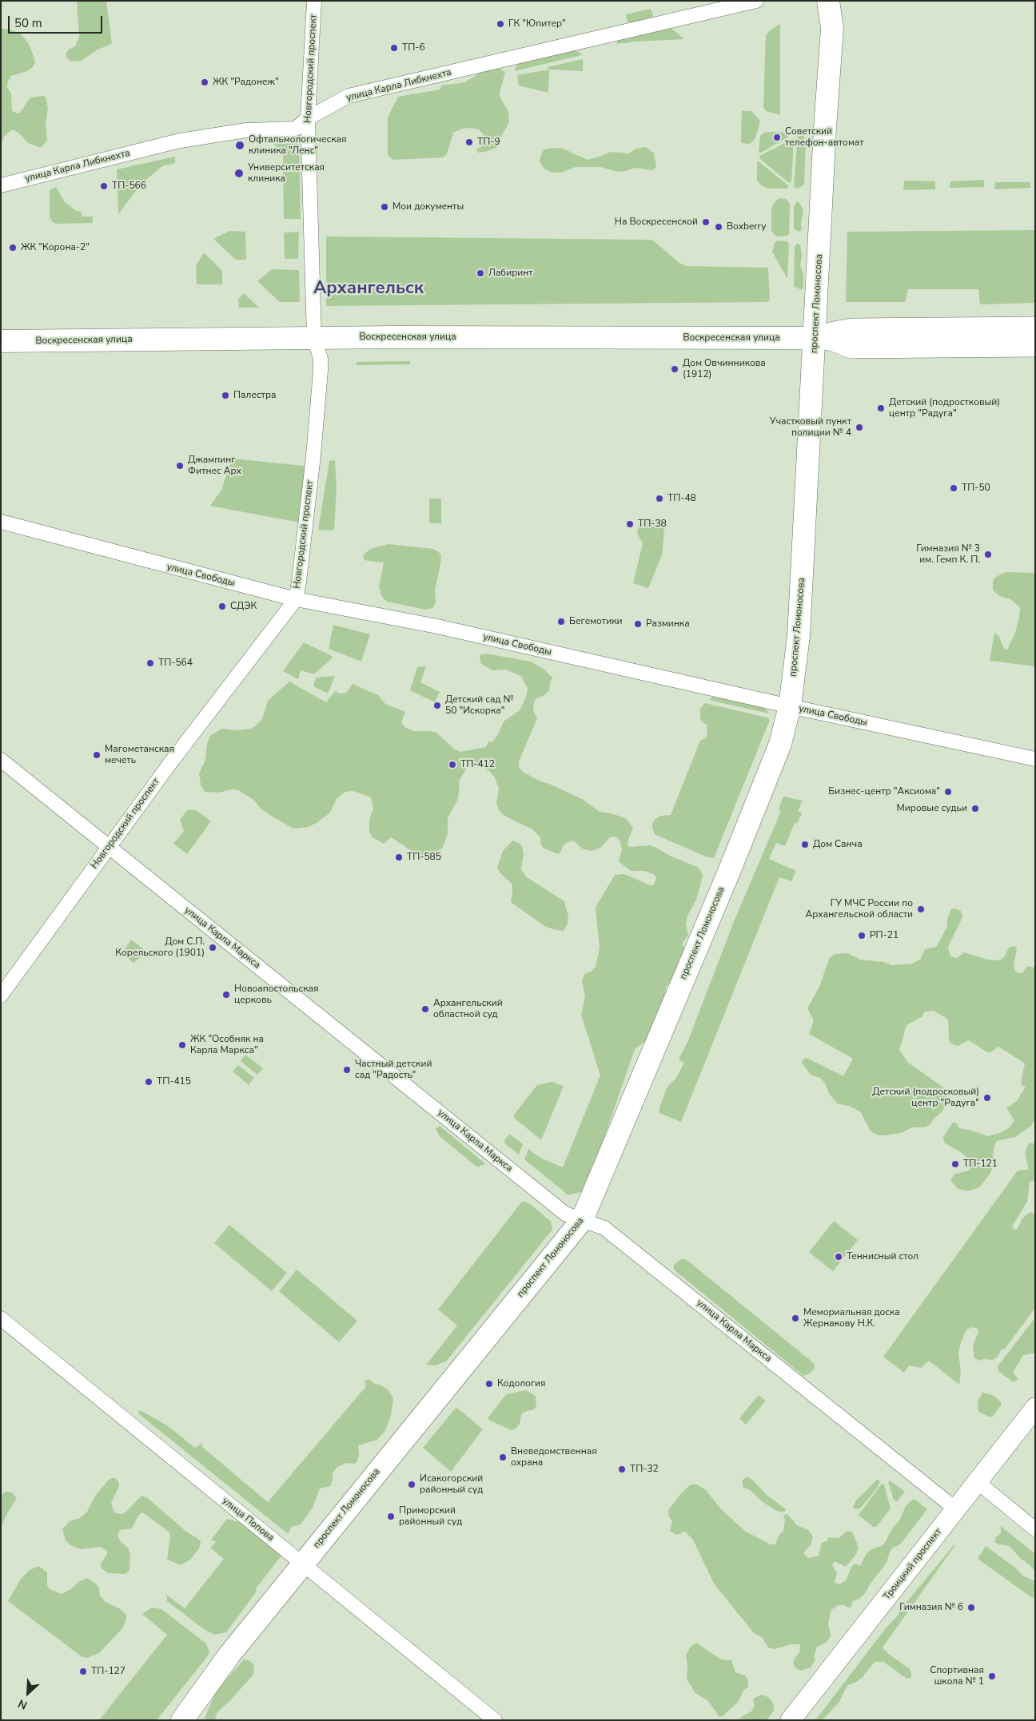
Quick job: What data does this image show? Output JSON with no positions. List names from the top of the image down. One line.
{"streets":{"main road":["проспект Ломоносова","Воскресенская улица","Троицкий проспект"],"street":["Новгородский проспект","улица Карла Либкнехта","улица Свободы","улица Карла Маркса","улица Попова"]},"crossings":[["Новгородский проспект","улица Карла Либкнехта"],["Новгородский проспект","Воскресенская улица"],["Новгородский проспект","улица Свободы"],["Новгородский проспект","улица Карла Маркса"],["проспект Ломоносова","Воскресенская улица"],["проспект Ломоносова","улица Свободы"],["проспект Ломоносова","улица Карла Маркса"],["проспект Ломоносова","улица Попова"],["улица Карла Маркса","Троицкий проспект"]],"districts":["Архангельск"],"places":["ГК \"Юпитер\"","ТП-6","ЖК \"Радонеж\"","Советский телефон-автомат","ТП-9","Офтальмологическая клиника \"Ленс\"","Университетская клиника","ТП-566","Мои документы","На Воскресенской","Boxberry","ЖК \"Корона-2\"","Лабиринт","Дом Овчинникова (1912)","Палестра","Детский (подростковый) центр \"Радуга\"","Участковый пункт полиции № 4","Джампинг Фитнес Арх","ТП-50","ТП-48","ТП-38","Гимназия № 3 им. Гемп К. П.","СДЭК","Бегемотики","Разминка","ТП-564","Детский сад № 50 \"Искорка\"","Магометанская мечеть","ТП-412","Бизнес-центр \"Аксиома\"","Мировые судьи","Дом Санча","ТП-585","ГУ МЧС России по Архангельской области","РП-21","Дом С.П. Корельского (1901)","Новоапостольская церковь","Архангельский областной суд","ЖК \"Особняк на Карла Маркса\"","Частный детский сад \"Радость\"","ТП-415","Детский (подросковый) центр \"Радуга\"","ТП-121","Теннисный стол","Мемориальная доска Жернакову Н.К.","Кодология","Вневедомственная охрана","ТП-32","Исакогорский районный суд","Приморский районный суд","Гимназия № 6","ТП-127","Спортивная школа № 1"],"scale_bar":"50 m","north":"bottom left"}
